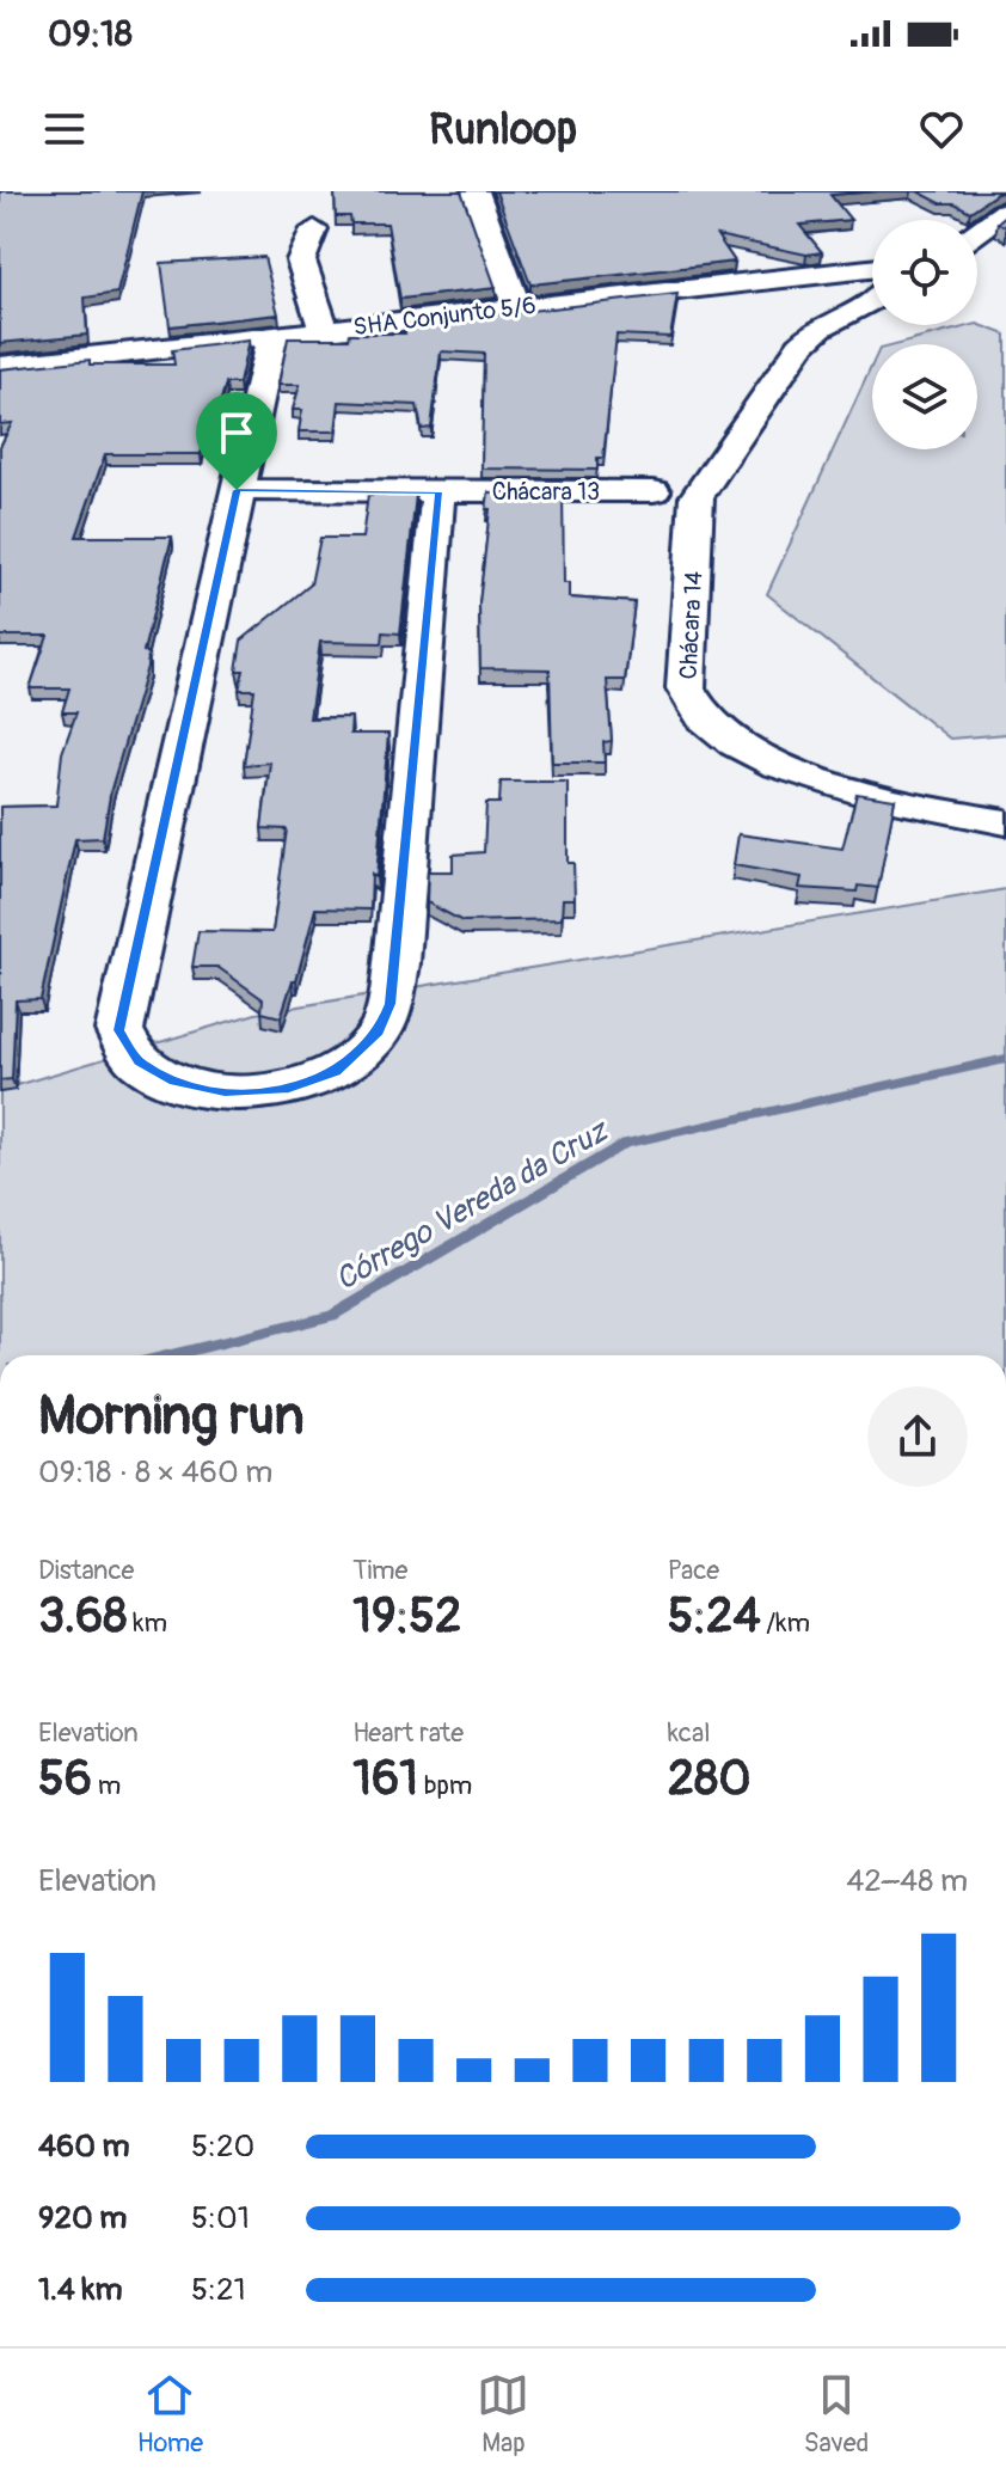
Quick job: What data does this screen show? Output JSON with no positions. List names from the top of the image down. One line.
{"streets":{"street":["SHA Conjunto 5/6","Chácara 13","Chácara 14"]},"water":["Córrego Vereda da Cruz"],"page":{"status":"09:18","header":"Runloop","heading":["Morning run","09:18 · 8 × 460 m"],"stats":[["Distance","3.68 km"],["Time","19:52"],["Pace","5:24 /km"],["Elevation","56 m"],["Heart rate","161 bpm"],["kcal","280"]],"chart":["Elevation","42–48 m"],"list":[{"name":"460 m","note":"5:20"},{"name":"920 m","note":"5:01"},{"name":"1.4 km","note":"5:21"}],"tabs":["Home","Map","Saved"]}}
